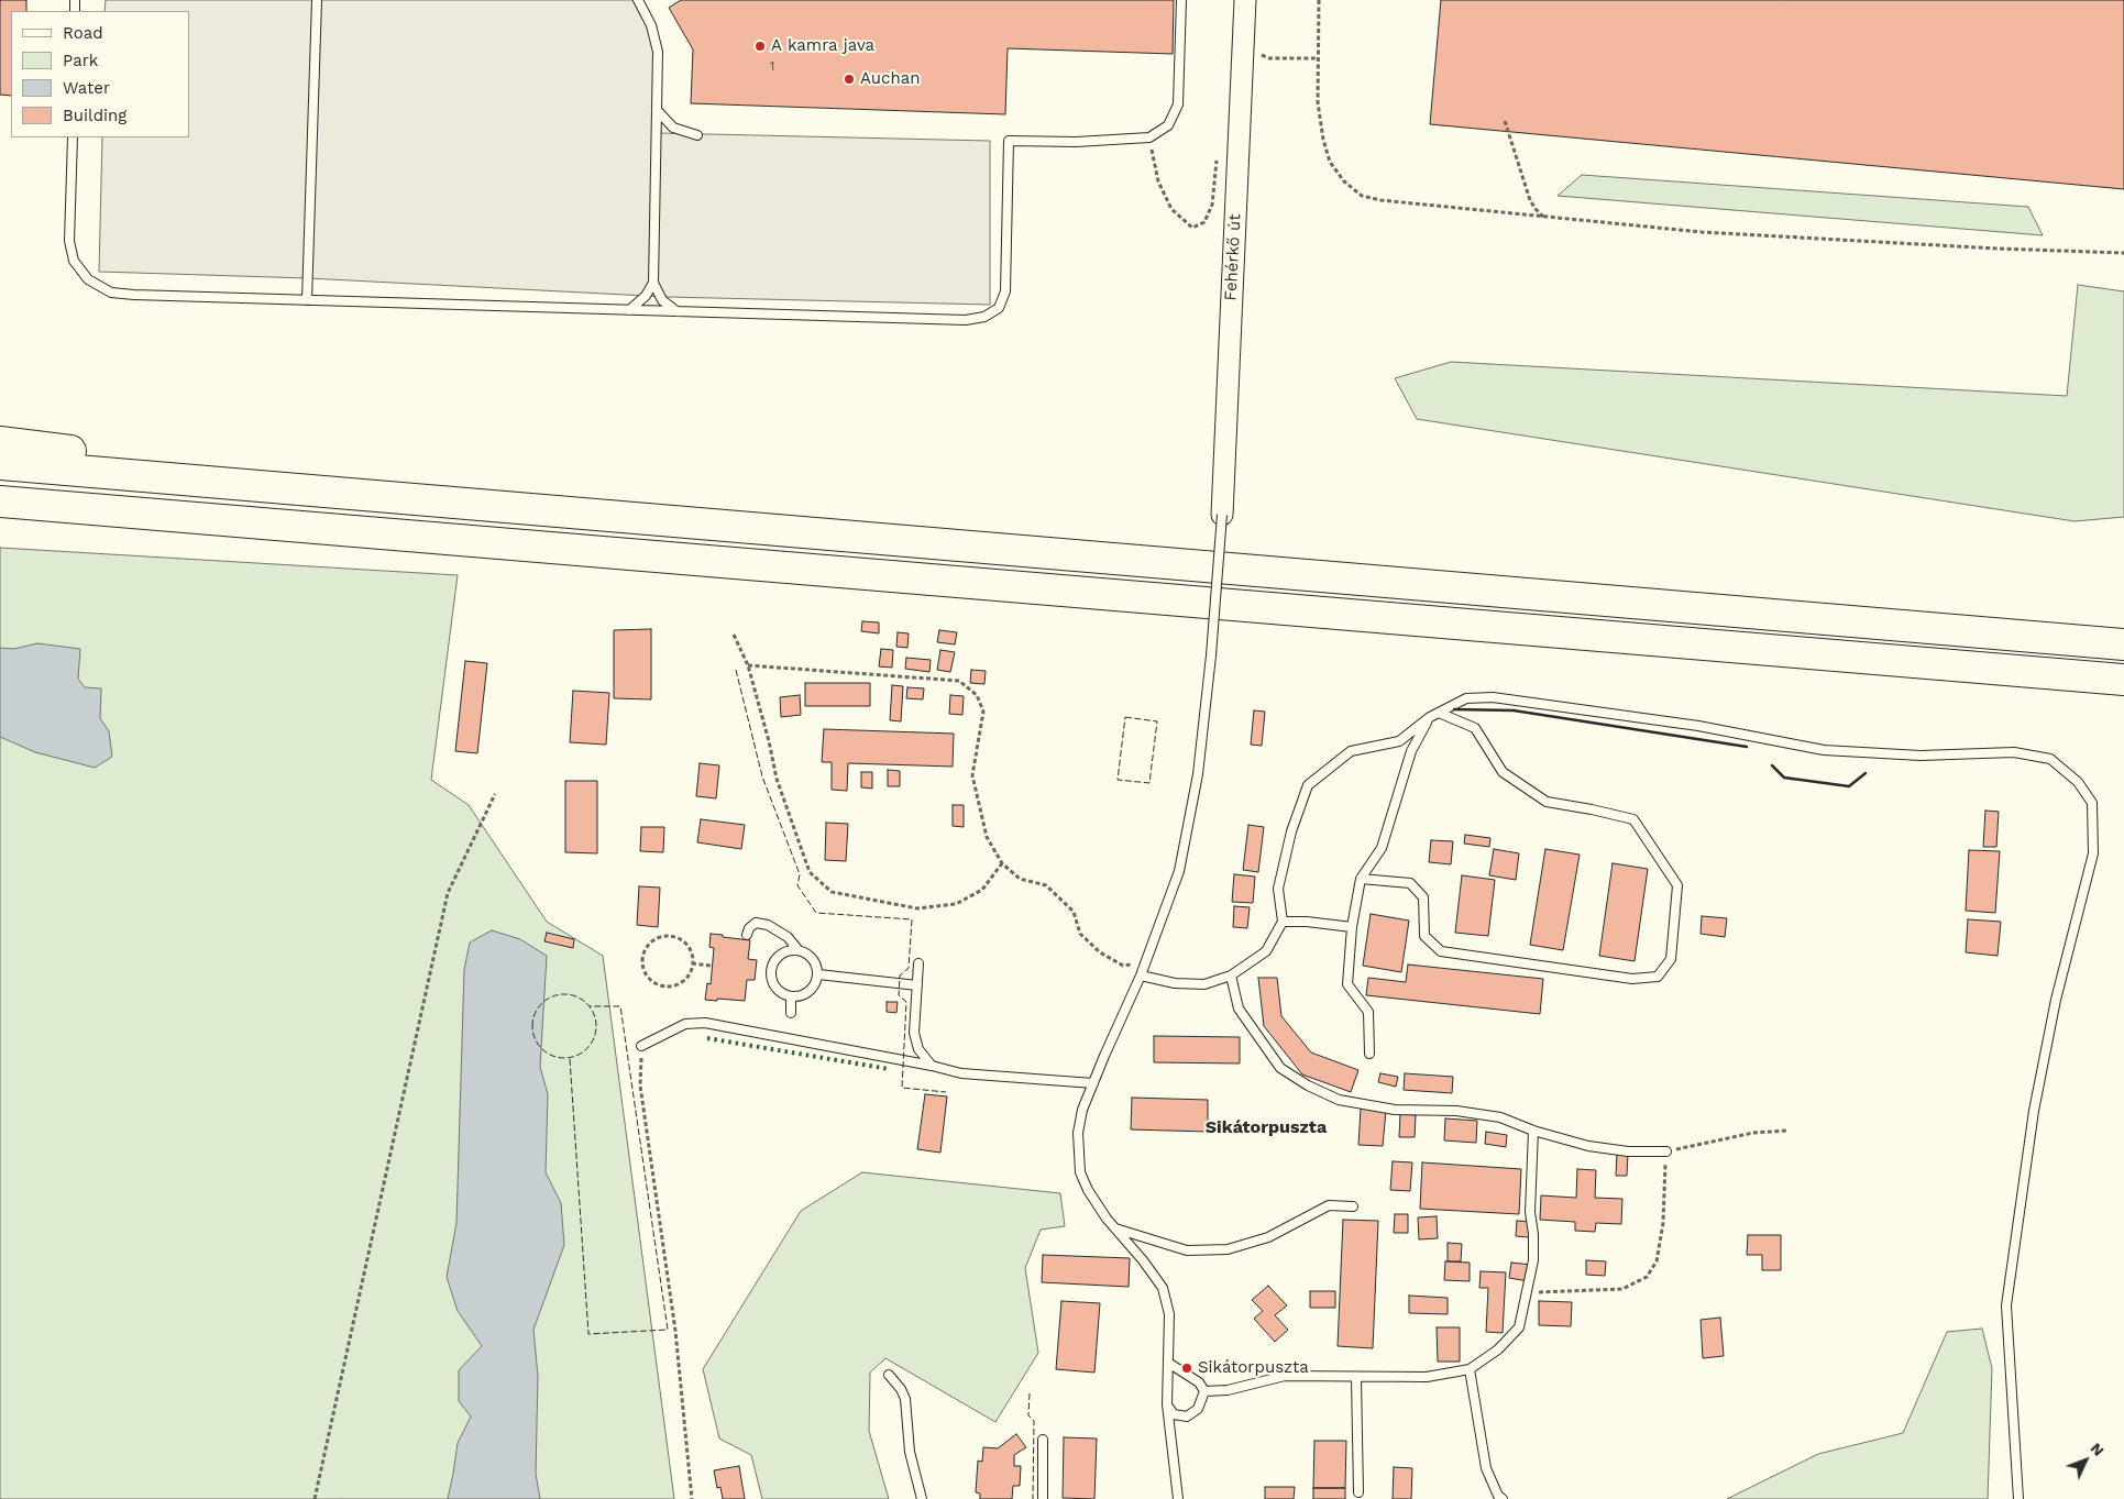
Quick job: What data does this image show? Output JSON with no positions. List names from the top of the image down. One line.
{"streets":{"street":["Fehérkő út"]},"districts":["Sikátorpuszta"],"places":["A kamra java","Auchan","Sikátorpuszta"],"house_numbers":["1"],"legend":["Road","Park","Water","Building"],"north":"top right"}
